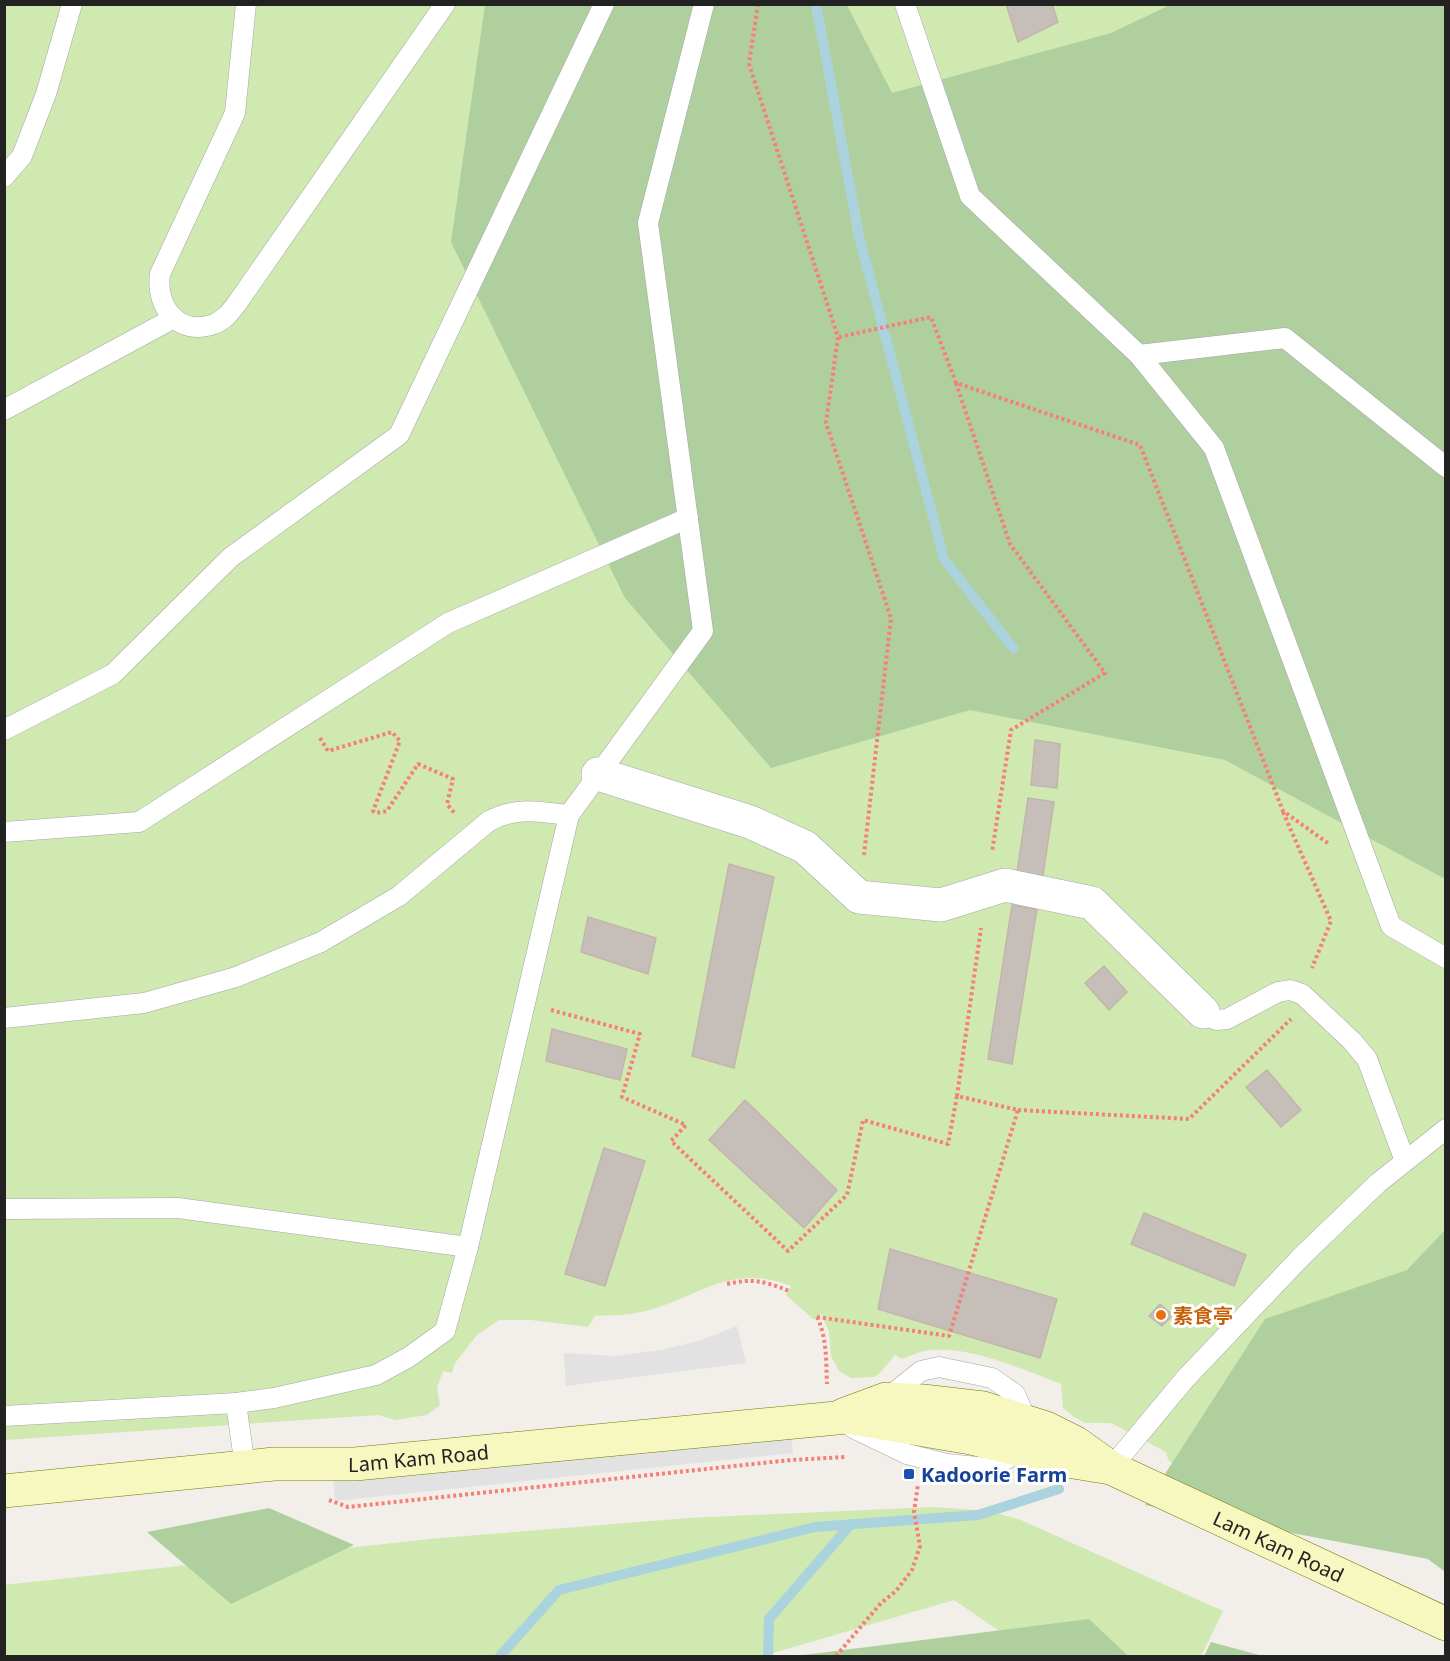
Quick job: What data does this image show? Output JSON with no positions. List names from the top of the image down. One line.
{"streets":{"main road":["Lam Kam Road"]},"places":{"other":["素食亭"],"transit":["Kadoorie Farm"]}}
